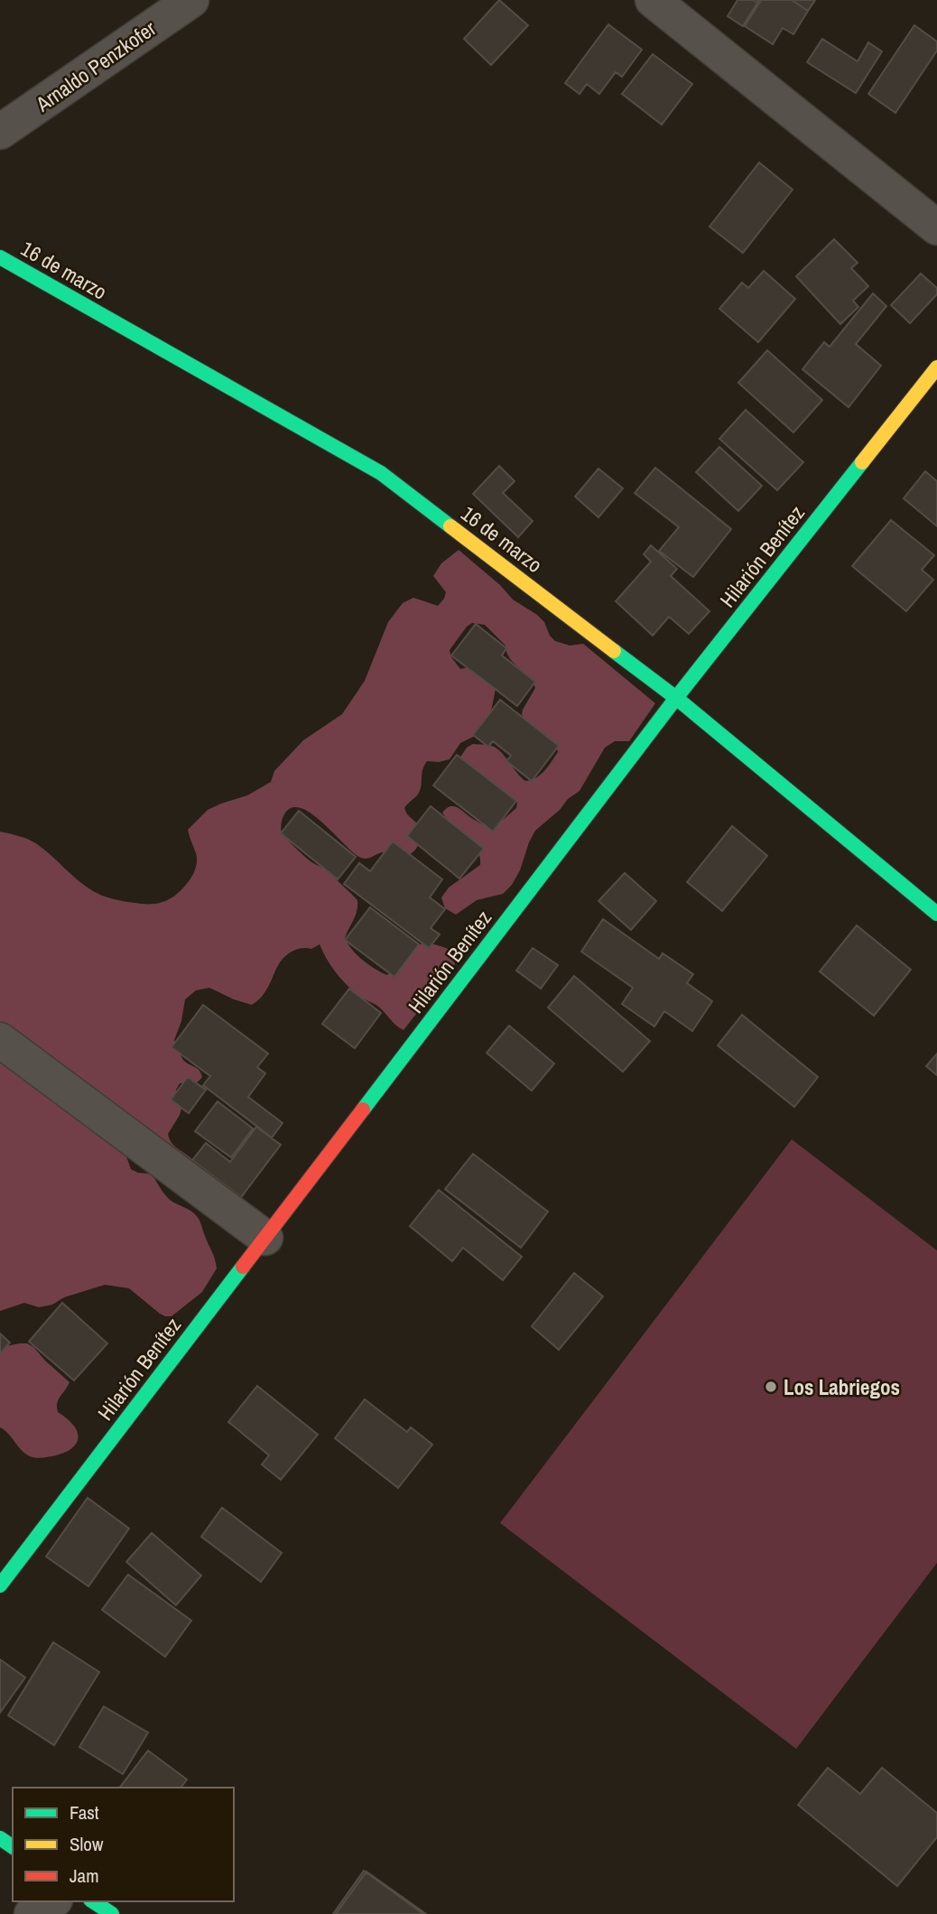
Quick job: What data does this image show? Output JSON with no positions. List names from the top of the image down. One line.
{"streets":{"street":["Arnaldo Penzkofer","16 de marzo","Hilarión Benítez"]},"crossings":[["16 de marzo","Hilarión Benítez"]],"places":["Los Labriegos"],"legend":["Fast","Slow","Jam"]}
